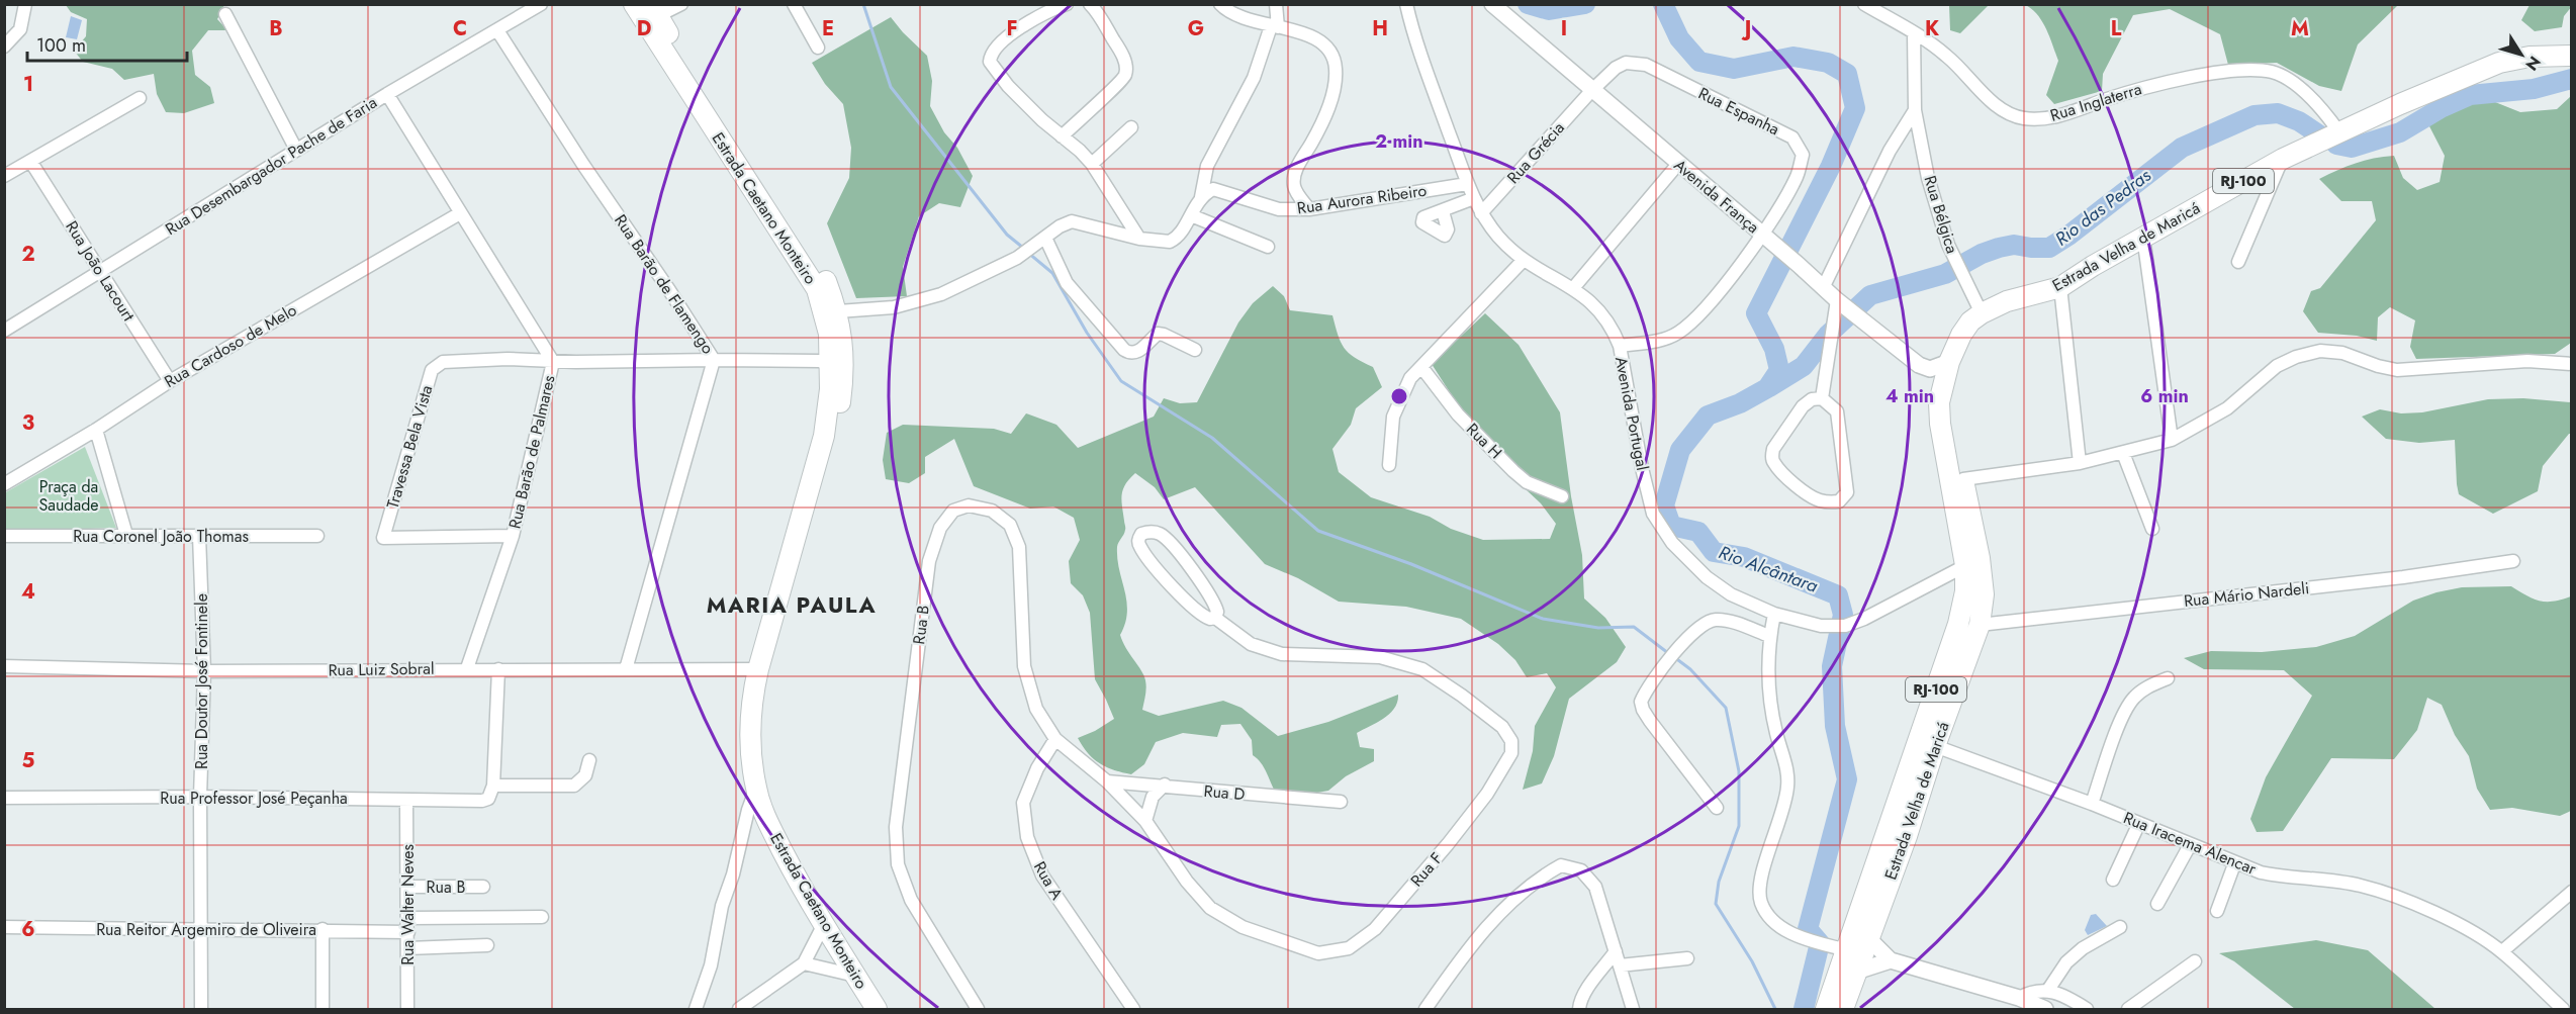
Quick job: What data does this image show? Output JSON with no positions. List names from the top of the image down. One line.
{"streets":{"main road":["RJ-100","Estrada Caetano Monteiro","Estrada Velha de Maricá"],"street":["Rua Inglaterra","Rua Espanha","Rua Grécia","Rua Desembargador Pache de Faria","Avenida França","Rua Aurora Ribeiro","Rua Bélgica","Rua João Lacourt","Rua Barão de Flamengo","Rua Cardoso de Melo","Avenida Portugal","Rua H","Travessa Bela Vista","Rua Barão de Palmares","Rua Coronel João Thomas","Rua Mário Nardeli","Rua B","Rua Luiz Sobral","Rua Doutor José Fontinele","Rua D","Rua Professor José Peçanha","Rua Iracema Alencar","Rua F","Rua A","Rua Walter Neves","Rua Reitor Argemiro de Oliveira"]},"crossings":[["Rua Inglaterra","Rua Bélgica"],["Rua Inglaterra","Estrada Velha de Maricá"],["Rua Espanha","Rua Grécia"],["Rua Espanha","Avenida França"],["Rua Grécia","Avenida França"],["Rua Grécia","Avenida Portugal"],["Rua Desembargador Pache de Faria","Rua João Lacourt"],["Rua Desembargador Pache de Faria","Rua Barão de Flamengo"],["Rua Desembargador Pache de Faria","Rua Barão de Palmares"],["Avenida França","Estrada Velha de Maricá"],["Rua Aurora Ribeiro","Avenida Portugal"],["Estrada Caetano Monteiro","Rua Luiz Sobral"],["Rua Bélgica","Estrada Velha de Maricá"],["Estrada Velha de Maricá","Avenida Portugal"],["Estrada Velha de Maricá","Rua Mário Nardeli"],["Estrada Velha de Maricá","Rua Iracema Alencar"],["Rua João Lacourt","Rua Cardoso de Melo"],["Rua Barão de Flamengo","Rua Luiz Sobral"],["Rua Cardoso de Melo","Rua Barão de Palmares"],["Travessa Bela Vista","Rua Barão de Palmares"],["Rua Barão de Palmares","Rua Luiz Sobral"],["Rua Coronel João Thomas","Rua Doutor José Fontinele"],["Rua B","Rua F"],["Rua B","Rua A"],["Rua B","Rua Walter Neves"],["Rua Luiz Sobral","Rua Doutor José Fontinele"],["Rua Doutor José Fontinele","Rua Professor José Peçanha"],["Rua Doutor José Fontinele","Rua Reitor Argemiro de Oliveira"],["Rua D","Rua F"],["Rua Professor José Peçanha","Rua Walter Neves"],["Rua F","Rua A"],["Rua Walter Neves","Rua Reitor Argemiro de Oliveira"]],"districts":["MARIA PAULA"],"water":["Rio das Pedras","Rio Alcântara"],"parks":["Praça da Saudade"],"scale_bar":"100 m","north":"bottom right","grid":{"columns":["B","C","D","E","F","G","H","I","J","K","L","M"],"rows":["1","2","3","4","5","6"]},"rings":["2 min","4 min","6 min"]}
